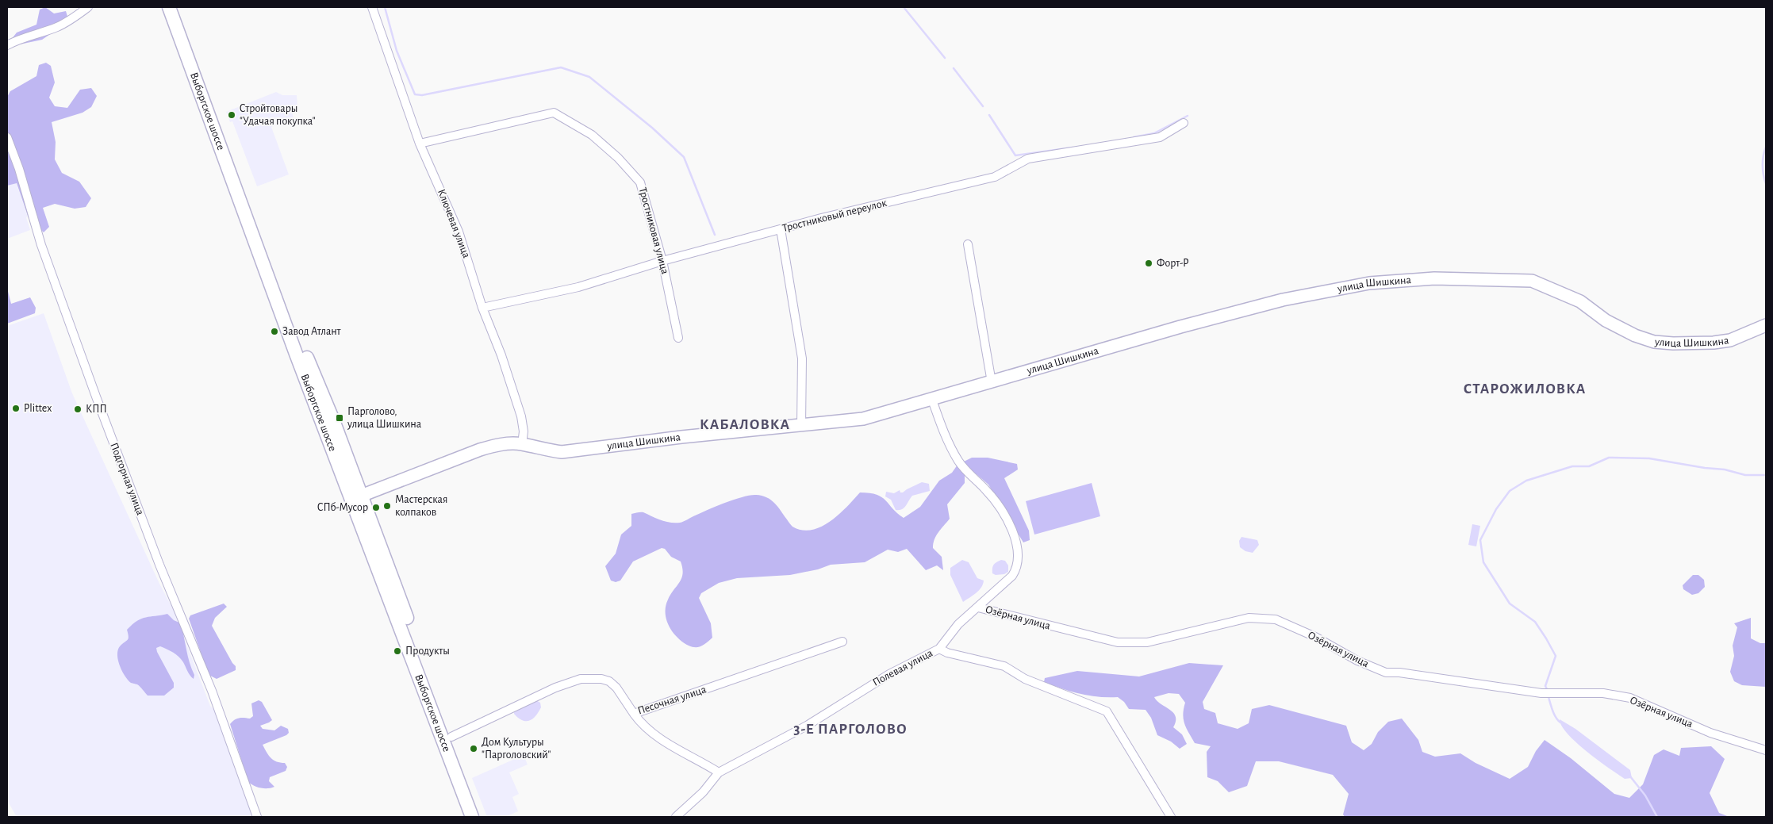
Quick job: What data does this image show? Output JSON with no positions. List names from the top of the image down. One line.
{"streets":{"main road":["Выборгское шоссе"],"street":["Тростниковый переулок","Ключевая улица","Тростниковая улица","улица Шишкина","Подгорная улица","Озёрная улица","Полевая улица","Песочная улица"]},"crossings":[["Выборгское шоссе","улица Шишкина"],["Выборгское шоссе","Песочная улица"],["Тростниковый переулок","Ключевая улица"],["Тростниковый переулок","Тростниковая улица"],["Ключевая улица","Тростниковая улица"],["Ключевая улица","улица Шишкина"]],"districts":["СТАРОЖИЛОВКА","КАБАЛОВКА","3-Е ПАРГОЛОВО"],"places":{"other":["Cтройтовары \"Удачая покупка\"","Форт-Р","Завод Атлант","Plittex","КПП","Мастерская колпаков","СПб-Мусор","Продукты","Дом Культуры \"Парголовский\""],"transit":["Парголово, улица Шишкина"]}}
